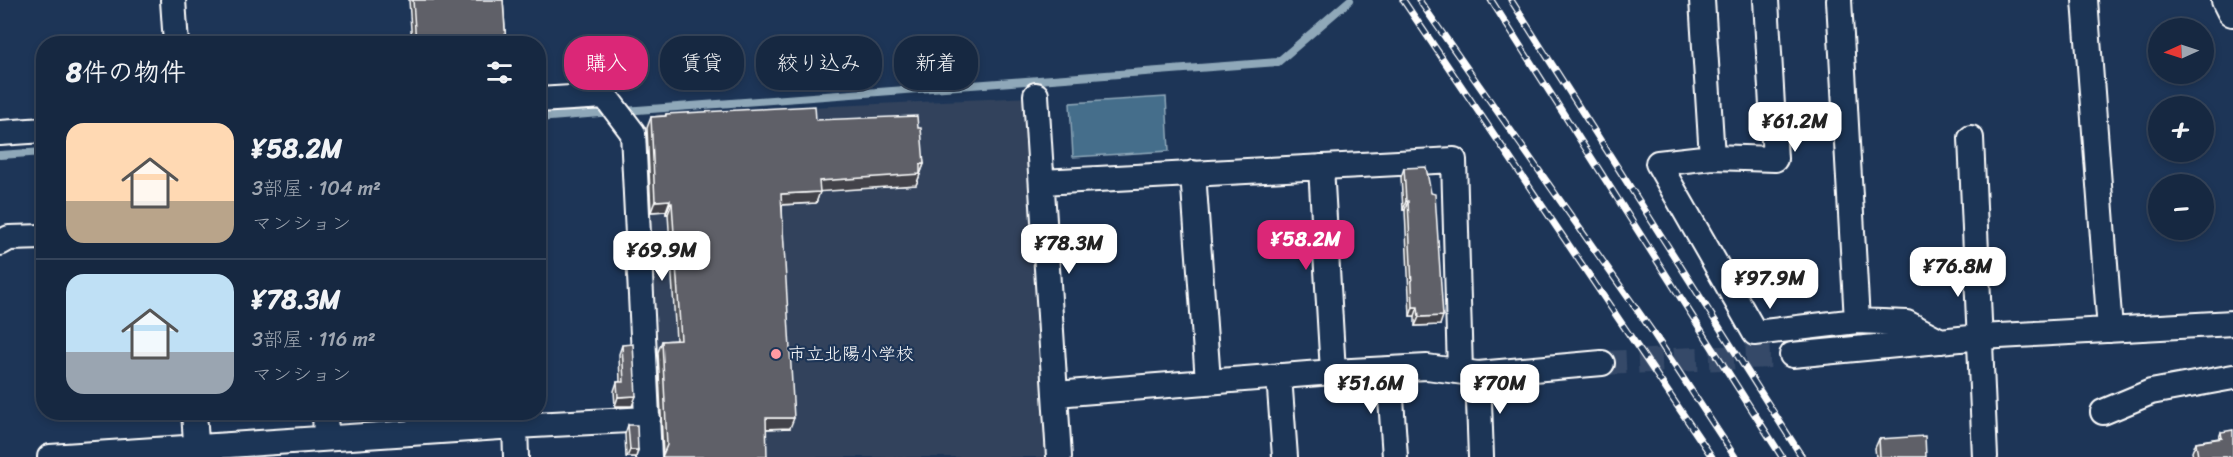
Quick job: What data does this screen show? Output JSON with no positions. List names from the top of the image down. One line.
{"places":["市立北陽小学校"],"north":"left","page":{"map_buttons":["+","−"],"chip":["購入","賃貸","絞り込み","新着"],"heading":"8件の物件","price":["¥61.2M","¥58.2M","¥78.3M","¥69.9M","¥76.8M","¥97.9M","¥51.6M","¥70M"],"list":[{"name":"¥58.2M","note":"3部屋 · 104 m² · マンション"},{"name":"¥78.3M","note":"3部屋 · 116 m² · マンション"}]}}
